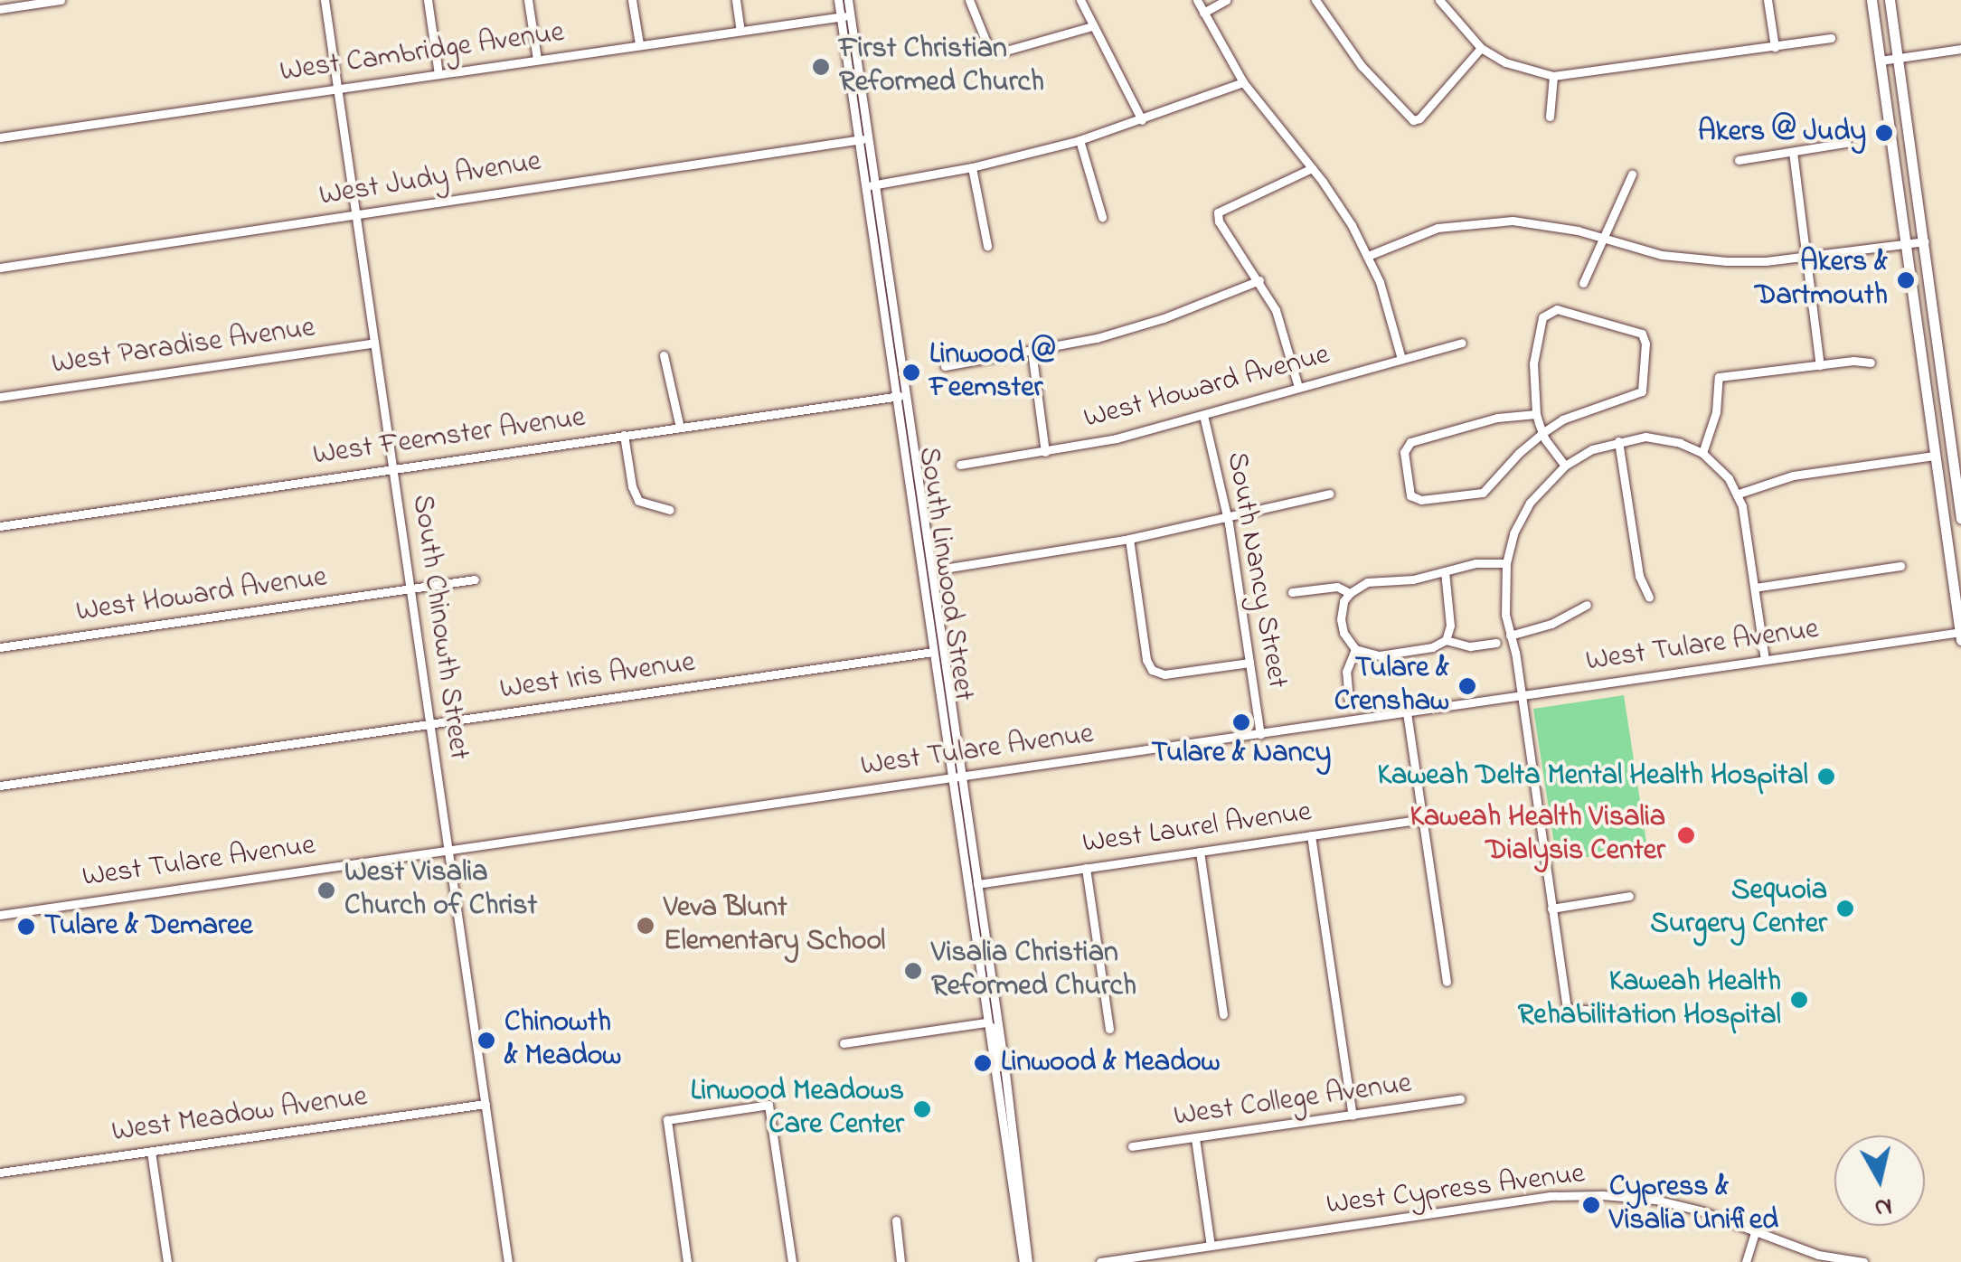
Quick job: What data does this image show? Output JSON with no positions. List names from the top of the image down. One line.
{"streets":{"street":["West Cambridge Avenue","West Judy Avenue","West Paradise Avenue","West Howard Avenue","West Feemster Avenue","South Nancy Street","South Linwood Street","South Chinowth Street","West Tulare Avenue","West Iris Avenue","West Laurel Avenue","West College Avenue","West Meadow Avenue","West Cypress Avenue"]},"crossings":[["West Cambridge Avenue","South Linwood Street"],["West Cambridge Avenue","South Chinowth Street"],["West Judy Avenue","South Linwood Street"],["West Judy Avenue","South Chinowth Street"],["West Paradise Avenue","South Chinowth Street"],["West Howard Avenue","South Nancy Street"],["West Howard Avenue","South Chinowth Street"],["West Feemster Avenue","South Linwood Street"],["West Feemster Avenue","South Chinowth Street"],["South Nancy Street","West Tulare Avenue"],["South Linwood Street","West Tulare Avenue"],["South Linwood Street","West Iris Avenue"],["South Linwood Street","West Laurel Avenue"],["South Chinowth Street","West Tulare Avenue"],["South Chinowth Street","West Iris Avenue"],["South Chinowth Street","West Meadow Avenue"]],"places":["First Christian Reformed Church","Akers @ Judy","Akers & Dartmouth","Linwood @ Feemster","Tulare & Crenshaw","Tulare & Nancy","Kaweah Delta Mental Health Hospital","Kaweah Health Visalia Dialysis Center","West Visalia Church of Christ","Sequoia Surgery Center","Veva Blunt Elementary School","Tulare & Demaree","Visalia Christian Reformed Church","Kaweah Health Rehabilitation Hospital","Chinowth & Meadow","Linwood & Meadow","Linwood Meadows Care Center","Cypress & Visalia Unified"],"north":"bottom"}
